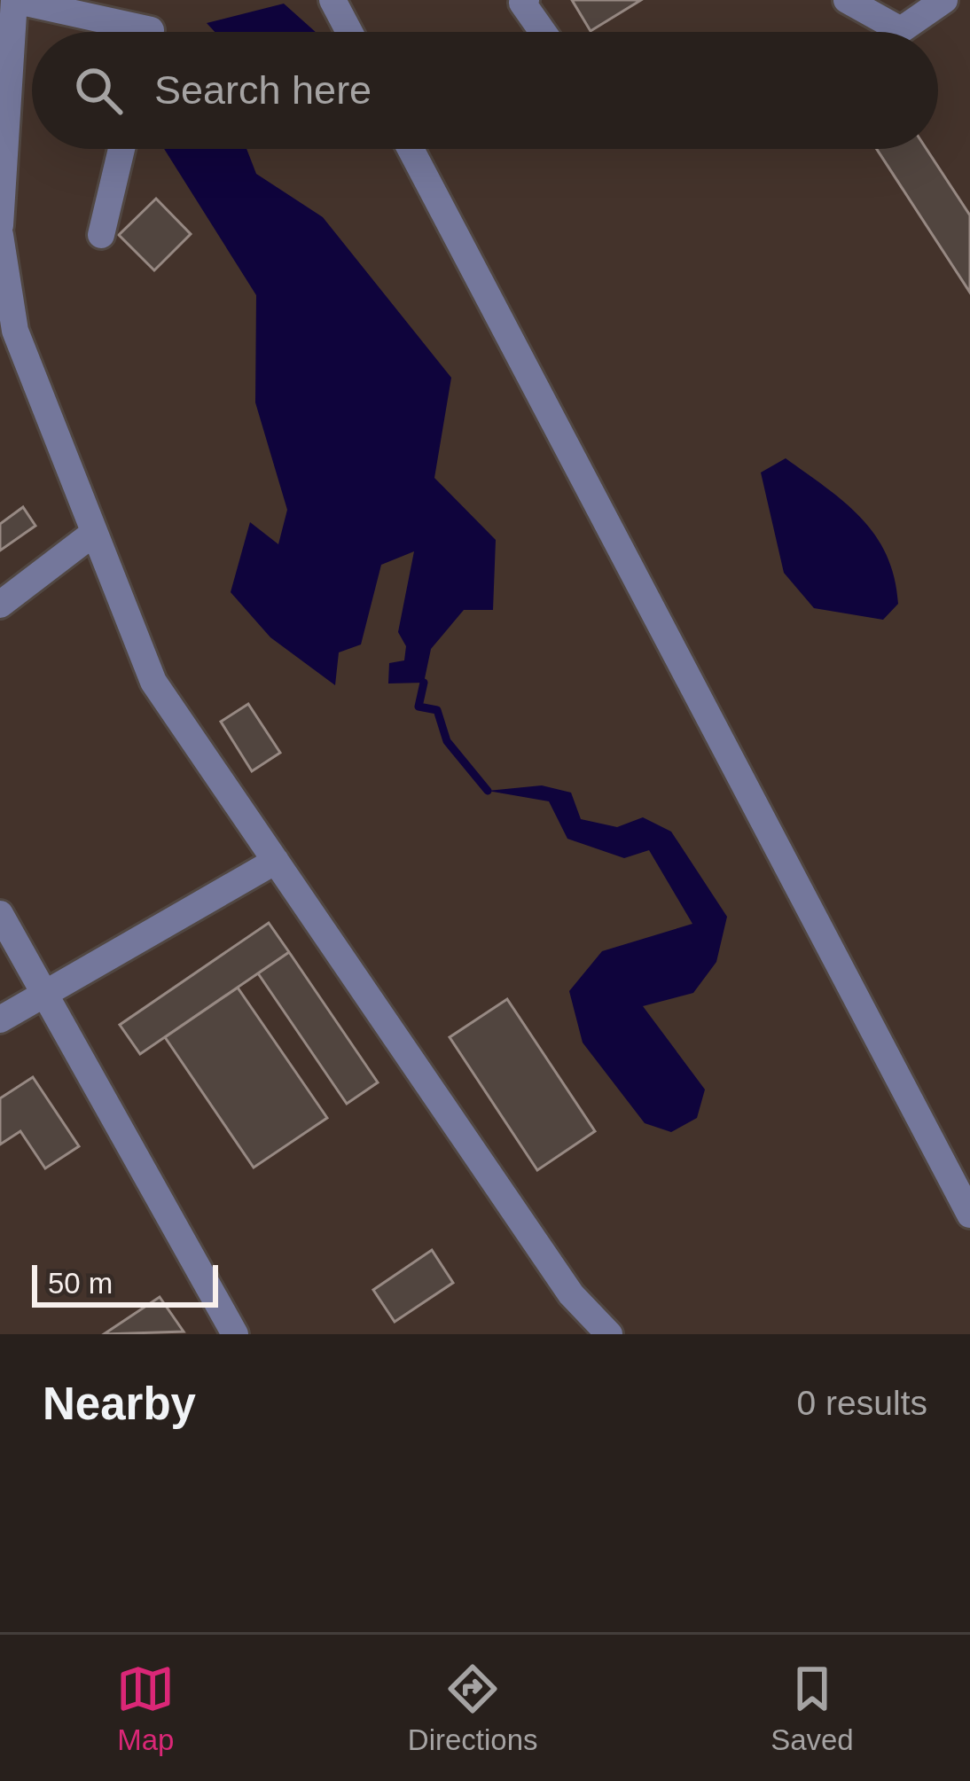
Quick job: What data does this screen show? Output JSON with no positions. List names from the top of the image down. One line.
{"scale_bar":"50 m","page":{"search":"Search here","scale":"50 m","heading":["Nearby","0 results"],"nav":["Map","Directions","Saved"]}}
